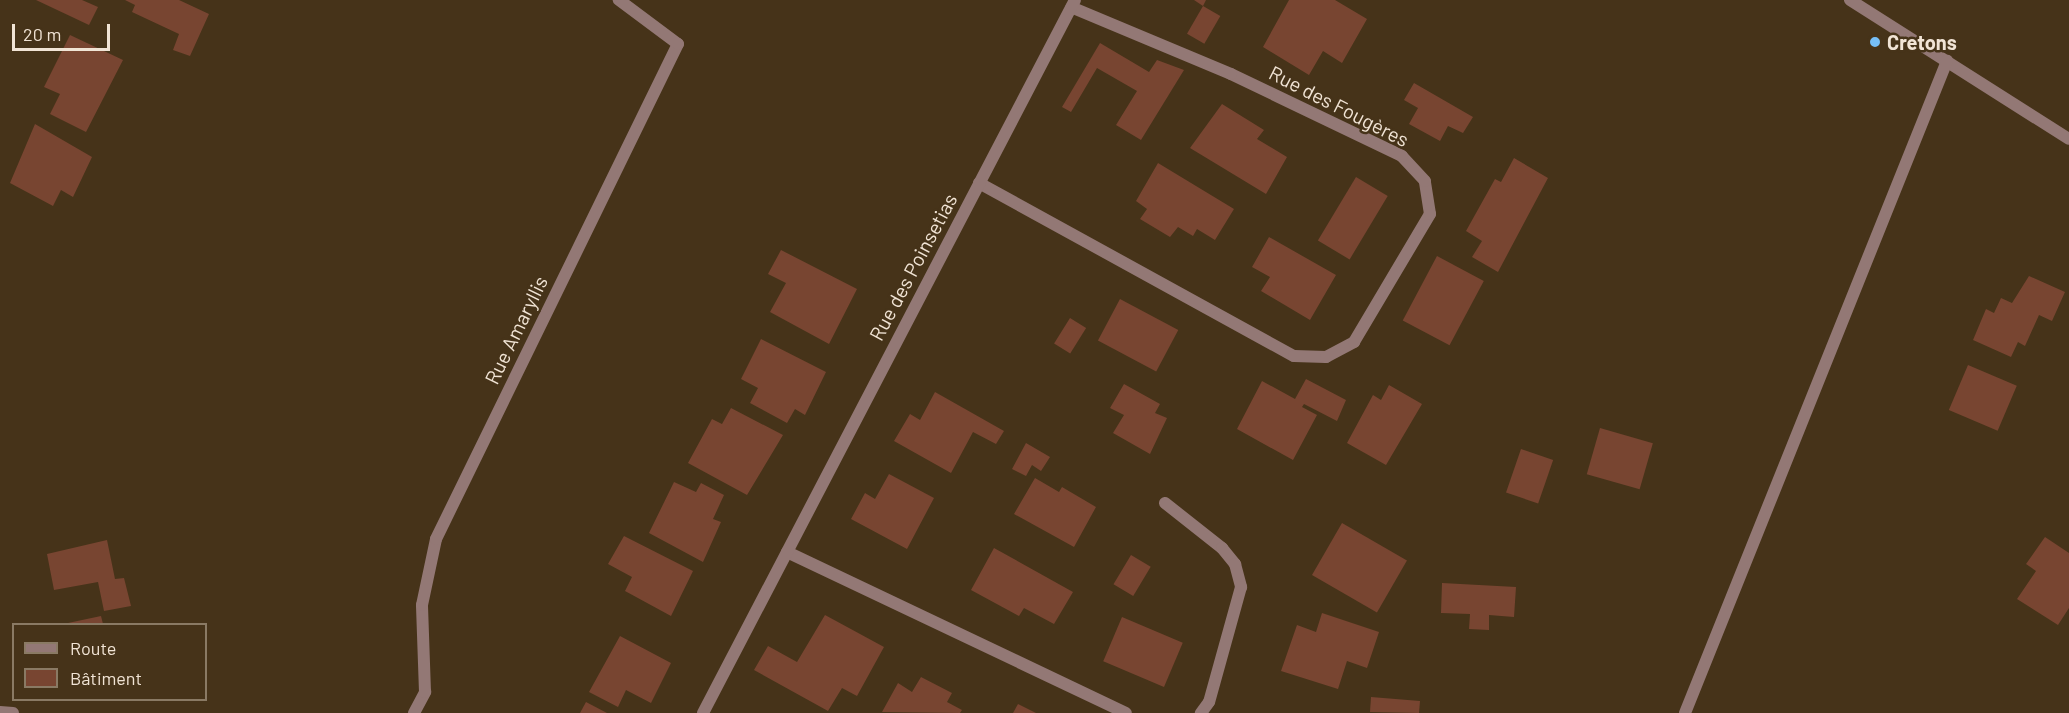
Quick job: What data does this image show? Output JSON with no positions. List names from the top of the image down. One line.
{"streets":{"street":["Rue des Fougères","Rue des Poinsetias","Rue Amaryllis"]},"crossings":[["Rue des Fougères","Rue des Poinsetias"]],"places":["Cretons"],"legend":["Route","Bâtiment"],"scale_bar":"20 m"}
